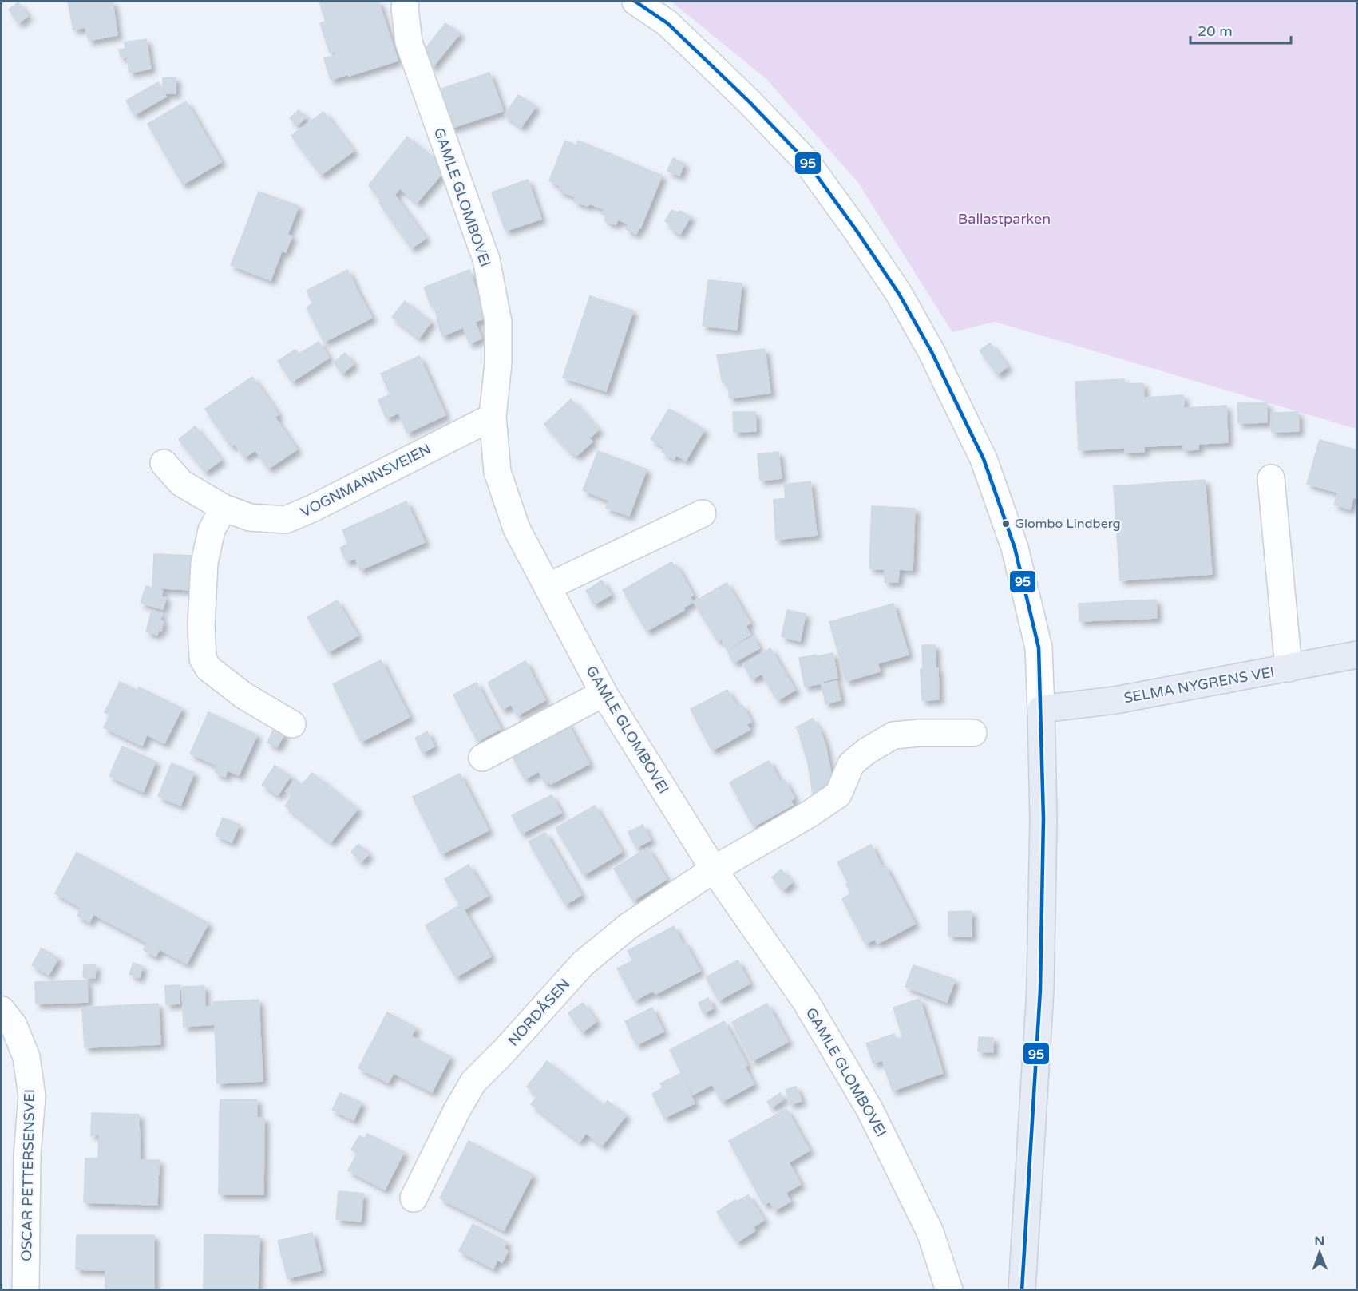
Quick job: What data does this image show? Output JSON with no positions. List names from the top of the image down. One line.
{"streets":{"main road":["SELMA NYGRENS VEI"],"street":["GAMLE GLOMBOVEI","VOGNMANNSVEIEN","NORDÅSEN","OSCAR PETTERSENSVEI"]},"crossings":[["GAMLE GLOMBOVEI","VOGNMANNSVEIEN"],["GAMLE GLOMBOVEI","NORDÅSEN"]],"parks":["Ballastparken"],"places":["Glombo Lindberg"],"lines":["transit line 95"],"scale_bar":"20 m","north":"top"}
